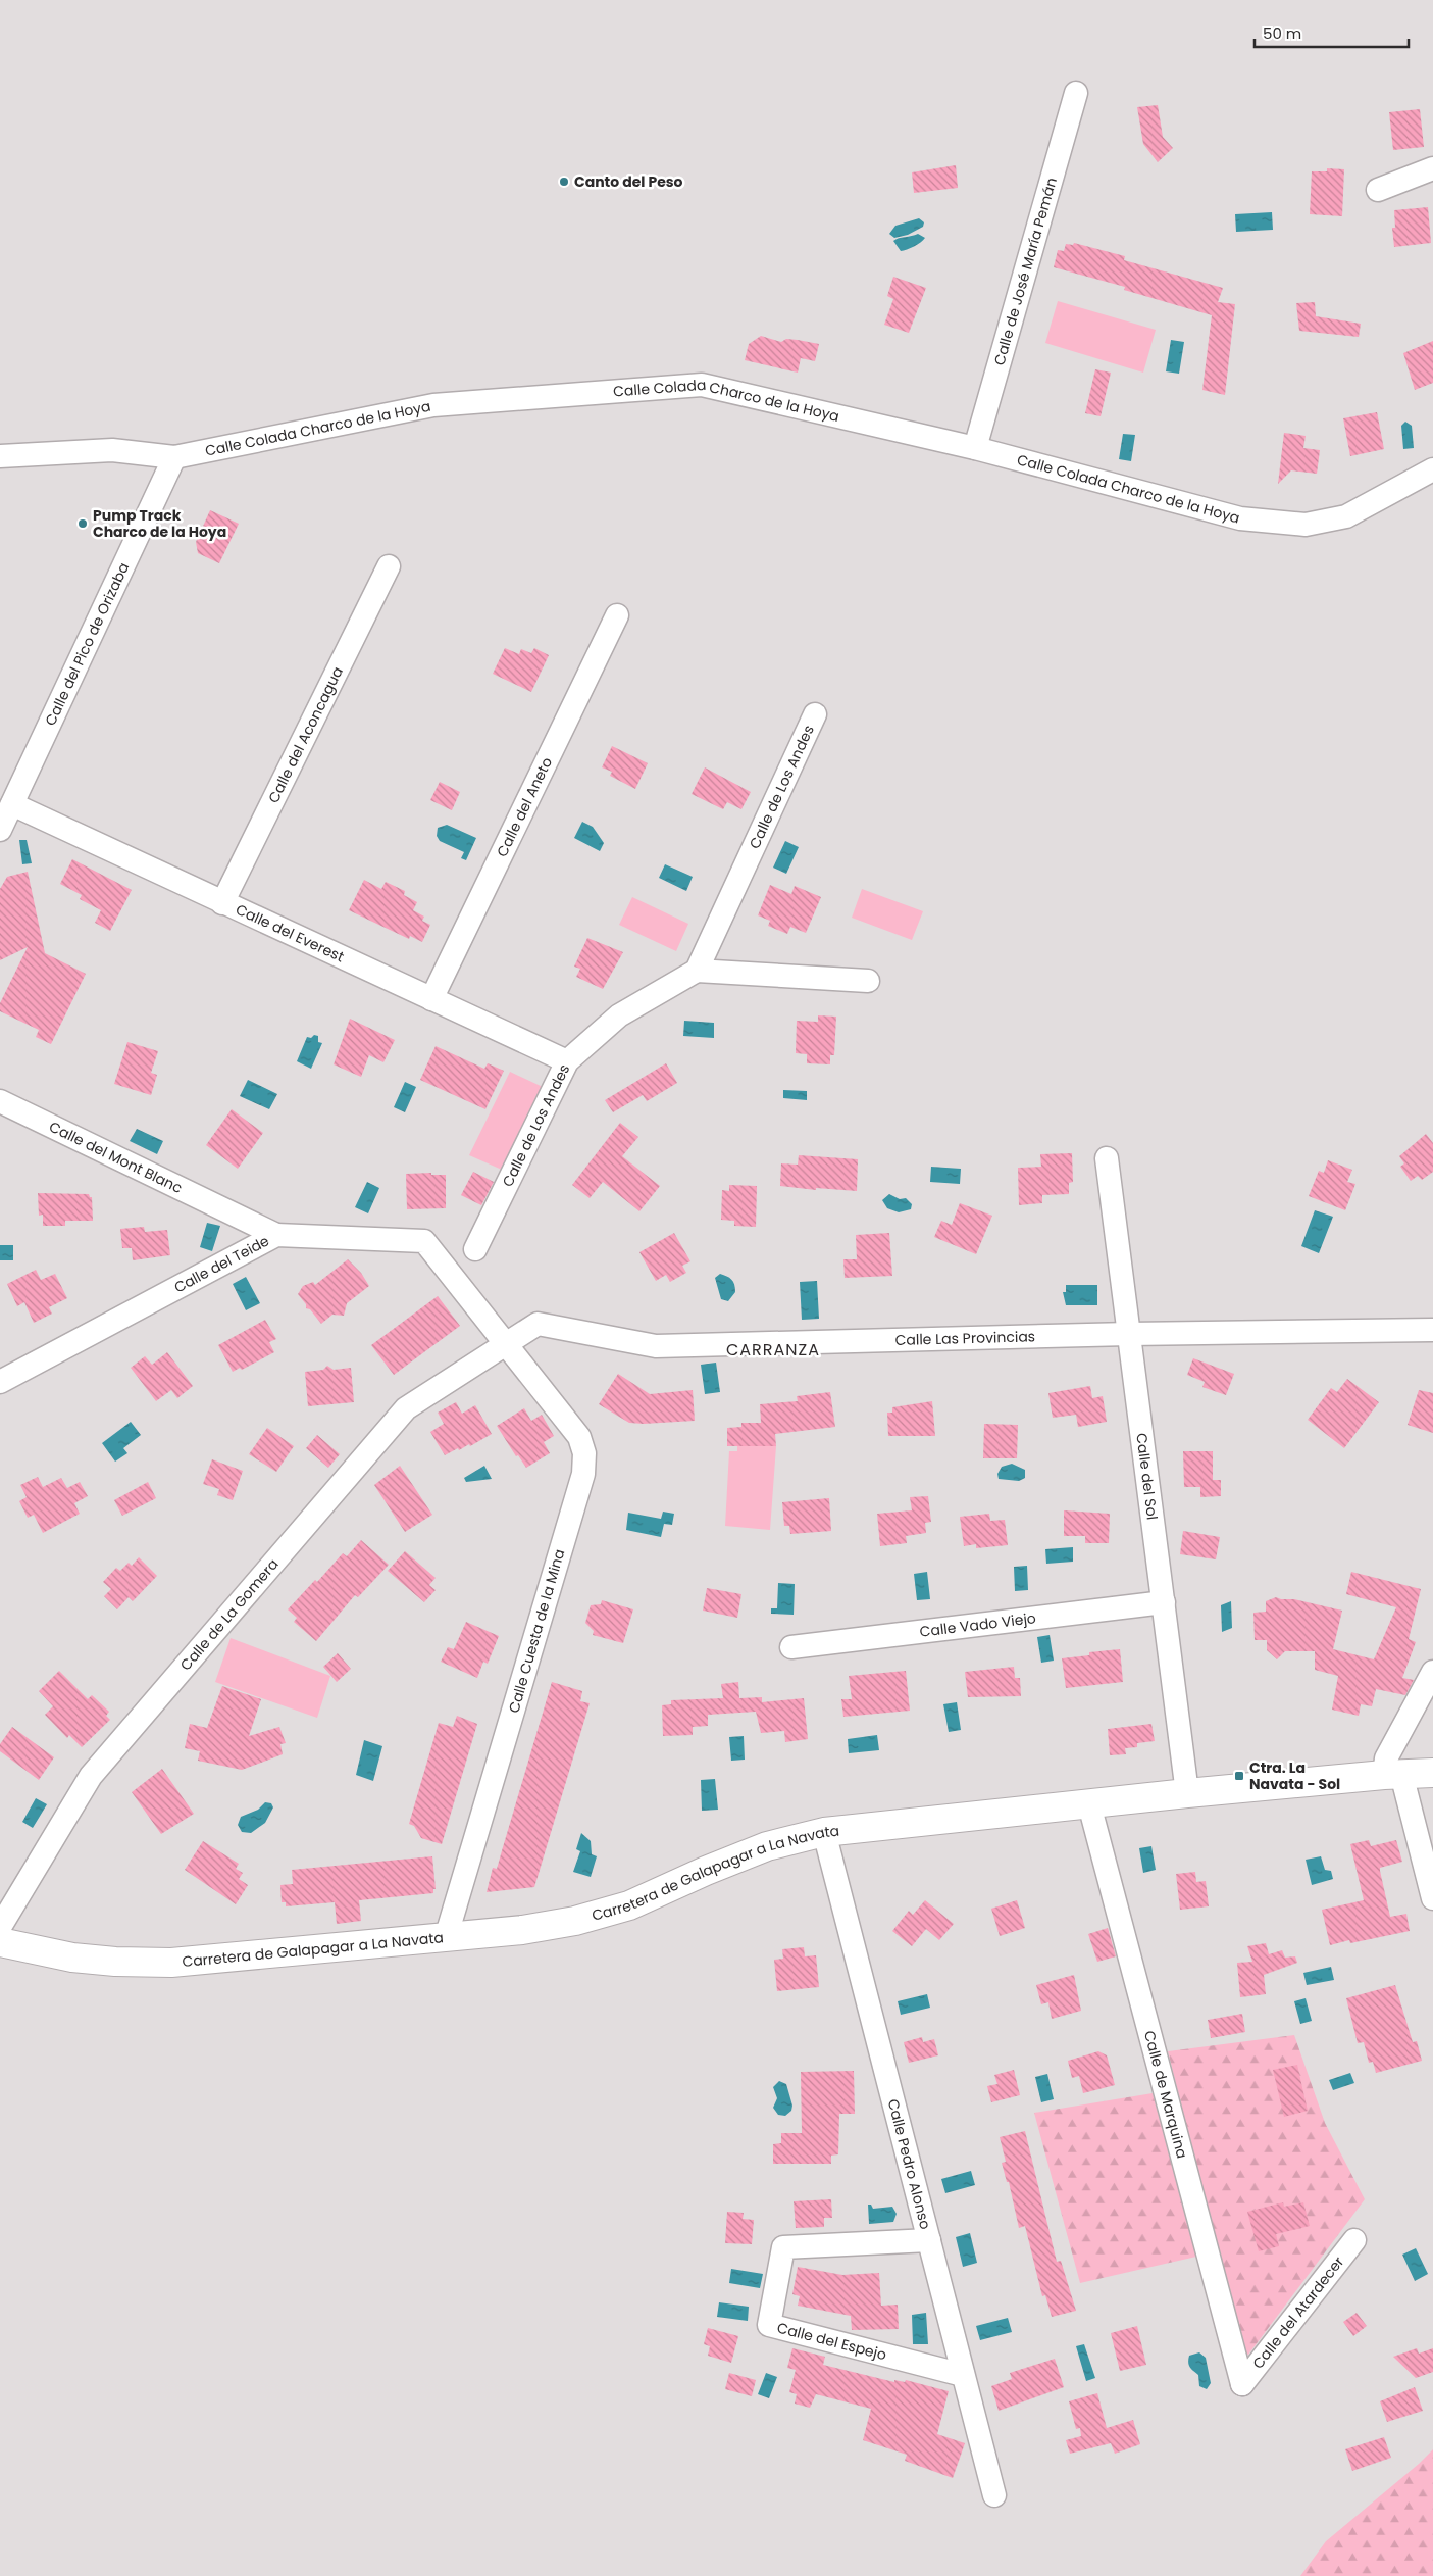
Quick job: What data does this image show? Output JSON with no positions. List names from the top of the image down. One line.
{"streets":{"main road":["Carretera de Galapagar a La Navata"],"street":["Calle de José María Pemán","Calle Colada Charco de la Hoya","Calle del Pico de Orizaba","Calle del Aconcagua","Calle de Los Andes","Calle del Aneto","Calle del Everest","Calle del Mont Blanc","Calle del Teide","Calle Las Provincias","Calle del Sol","Calle de La Gomera","Calle Vado Viejo","Calle Cuesta de la Mina","Calle de Marquina","Calle Pedro Alonso","Calle del Atardecer","Calle del Espejo"]},"crossings":[["Calle de José María Pemán","Calle Colada Charco de la Hoya"],["Calle Colada Charco de la Hoya","Calle del Pico de Orizaba"],["Calle del Pico de Orizaba","Calle del Everest"],["Calle del Aconcagua","Calle del Everest"],["Calle de Los Andes","Calle del Everest"],["Calle del Aneto","Calle del Everest"],["Calle del Mont Blanc","Calle del Teide"],["Calle del Teide","Calle Las Provincias"],["Calle del Teide","Calle de La Gomera"],["Calle del Teide","Calle Cuesta de la Mina"],["Calle Las Provincias","Calle del Sol"],["Calle Las Provincias","Calle de La Gomera"],["Calle Las Provincias","Calle Cuesta de la Mina"],["Calle del Sol","Calle Vado Viejo"],["Calle del Sol","Carretera de Galapagar a La Navata"],["Calle de La Gomera","Calle Cuesta de la Mina"],["Calle Cuesta de la Mina","Carretera de Galapagar a La Navata"],["Carretera de Galapagar a La Navata","Calle de Marquina"],["Carretera de Galapagar a La Navata","Calle Pedro Alonso"],["Calle de Marquina","Calle del Atardecer"],["Calle Pedro Alonso","Calle del Espejo"]],"districts":["CARRANZA"],"places":{"other":["Canto del Peso","Pump Track Charco de la Hoya"],"transit":["Ctra. La Navata - Sol"]},"scale_bar":"50 m"}
